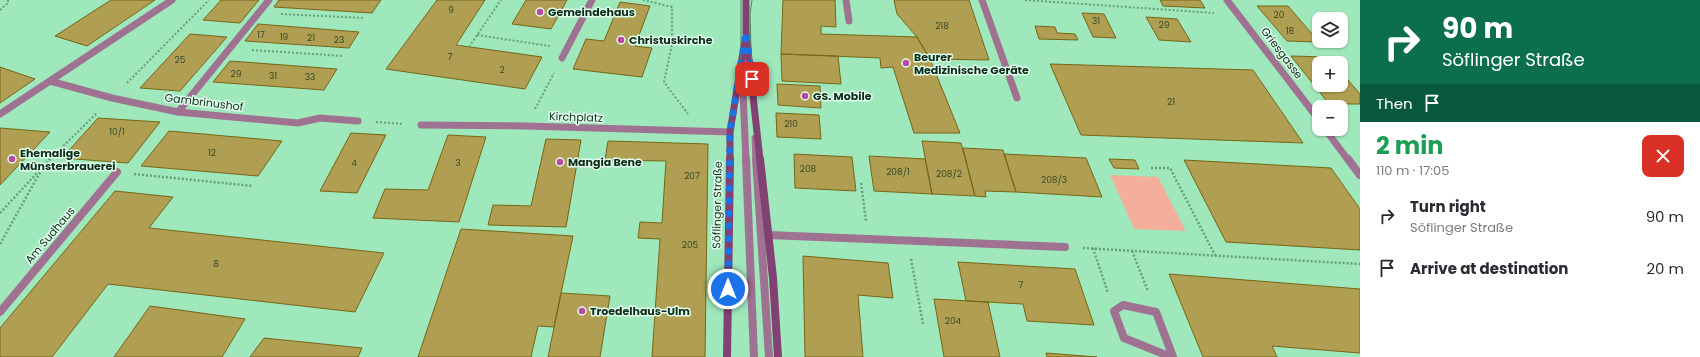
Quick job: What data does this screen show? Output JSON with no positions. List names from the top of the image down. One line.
{"streets":{"street":["Griesgasse","Gambrinushof","Kirchplatz","Söflinger Straße","Am Sudhaus"]},"crossings":[["Kirchplatz","Söflinger Straße"]],"places":["Gemeindehaus","Christuskirche","Beurer Medizinische Geräte","GS. Mobile","Ehemalige Münsterbrauerei","Mangia Bene","Troedelhaus-Ulm"],"house_numbers":["9","20","31","29","218","18","17","19","21","23","7","25","2","29","31","33","21","210","10/1","12","4","3","208","208/1","208/2","207","208/3","205","8","7","204"],"page":{"turn":["90 m","Söflinger Straße"],"map_buttons":["+","−"],"then":"Then","heading":["2 min","110 m · 17:05"],"list":[{"name":"Turn right","note":"Söflinger Straße","value":"90 m"},{"name":"Arrive at destination","value":"20 m"}]}}
